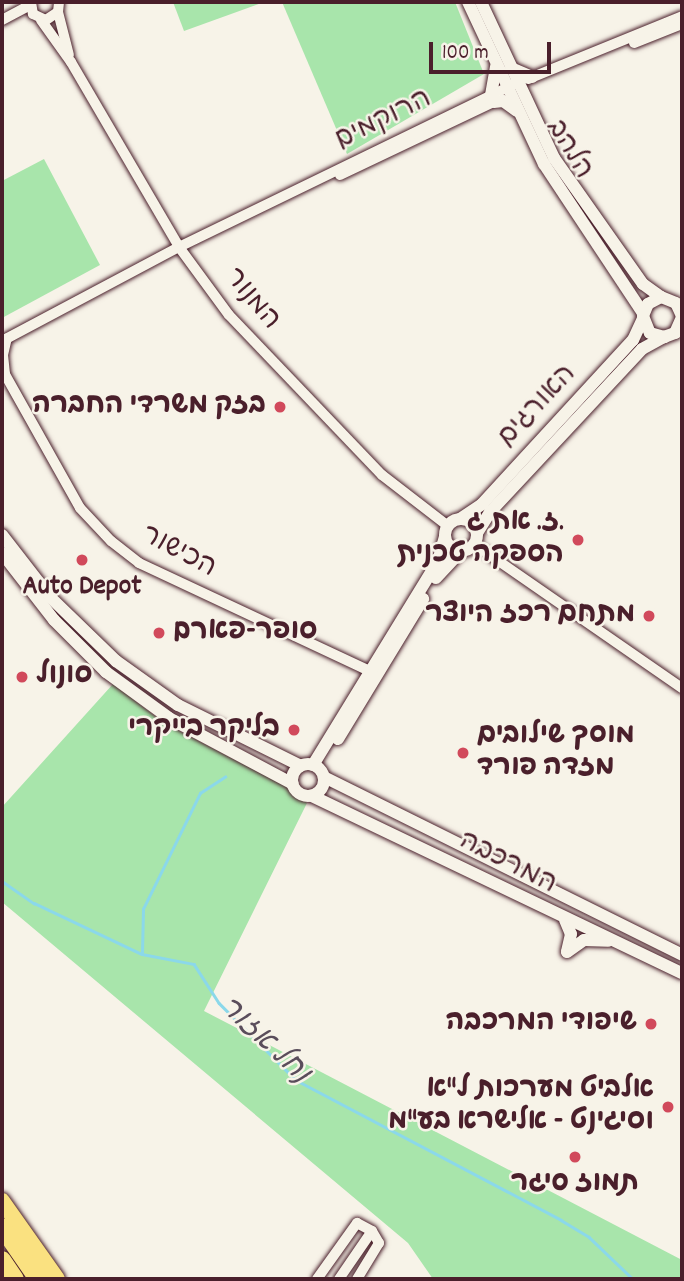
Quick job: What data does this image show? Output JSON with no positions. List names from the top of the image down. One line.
{"streets":{"street":["הרוקמים","הלהב","המנור","האורגים","הכישור","המרכבה"]},"crossings":[["הרוקמים","הלהב"],["הרוקמים","המנור"],["הרוקמים","הכישור"],["הלהב","האורגים"],["המנור","האורגים"]],"water":["נחל אזור"],"places":["בזק משרדי החברה","ז. את ג. הספקה טכנית","Auto Depot","מתחם רכז היוצר","סופר-פארם","סונול","בליקר בייקרי","מוסך שילובים מזדה פורד","שיפודי המרכבה","אלביט מערכות ל\"א וסיגינט - אלישרא בע\"מ","תמוז סיגר"],"scale_bar":"100 m"}
